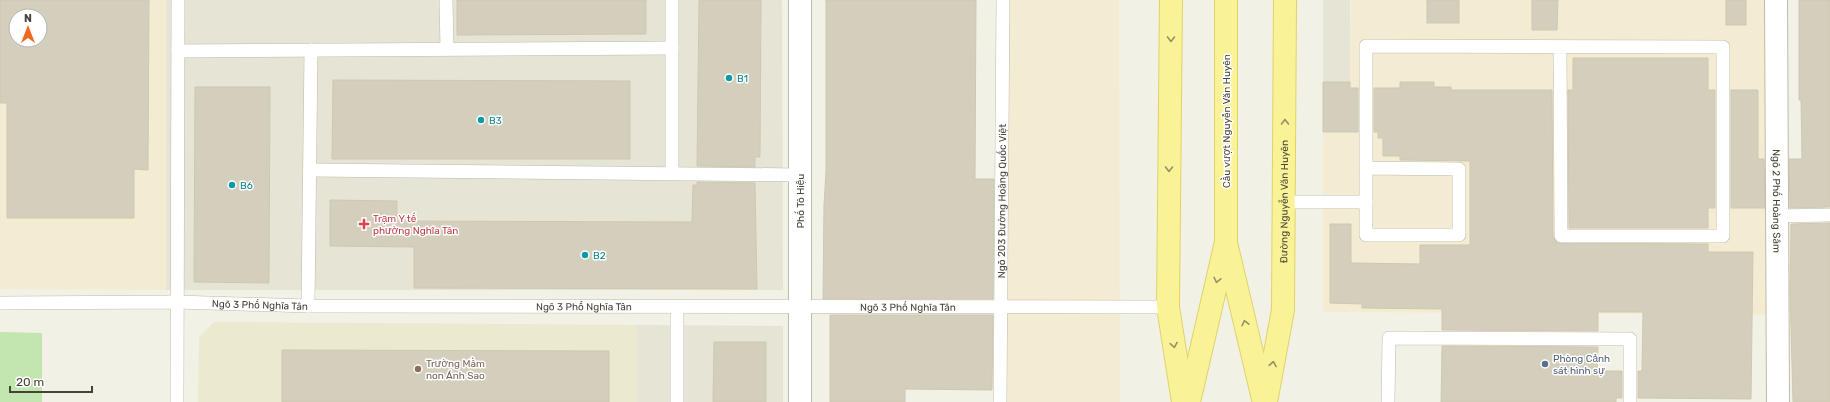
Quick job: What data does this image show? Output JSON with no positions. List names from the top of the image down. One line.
{"streets":{"main road":["Cầu vượt Nguyễn Văn Huyên","Đường Nguyễn Văn Huyên"],"street":["Phố Tô Hiệu","Ngõ 2 Phố Hoàng Sâm"],"lane":["Ngõ 203 Đường Hoàng Quốc Việt","Ngõ 3 Phố Nghĩa Tân"]},"crossings":[["Cầu vượt Nguyễn Văn Huyên","Đường Nguyễn Văn Huyên"],["Phố Tô Hiệu","Ngõ 3 Phố Nghĩa Tân"],["Ngõ 203 Đường Hoàng Quốc Việt","Ngõ 3 Phố Nghĩa Tân"]],"places":{"other":["B1","B3","B6","B2","Phòng Cảnh sát hình sự","Trường Mầm non Ánh Sao"],"health":["Trạm Y tế phường Nghĩa Tân"]},"scale_bar":"20 m","north":"top"}
